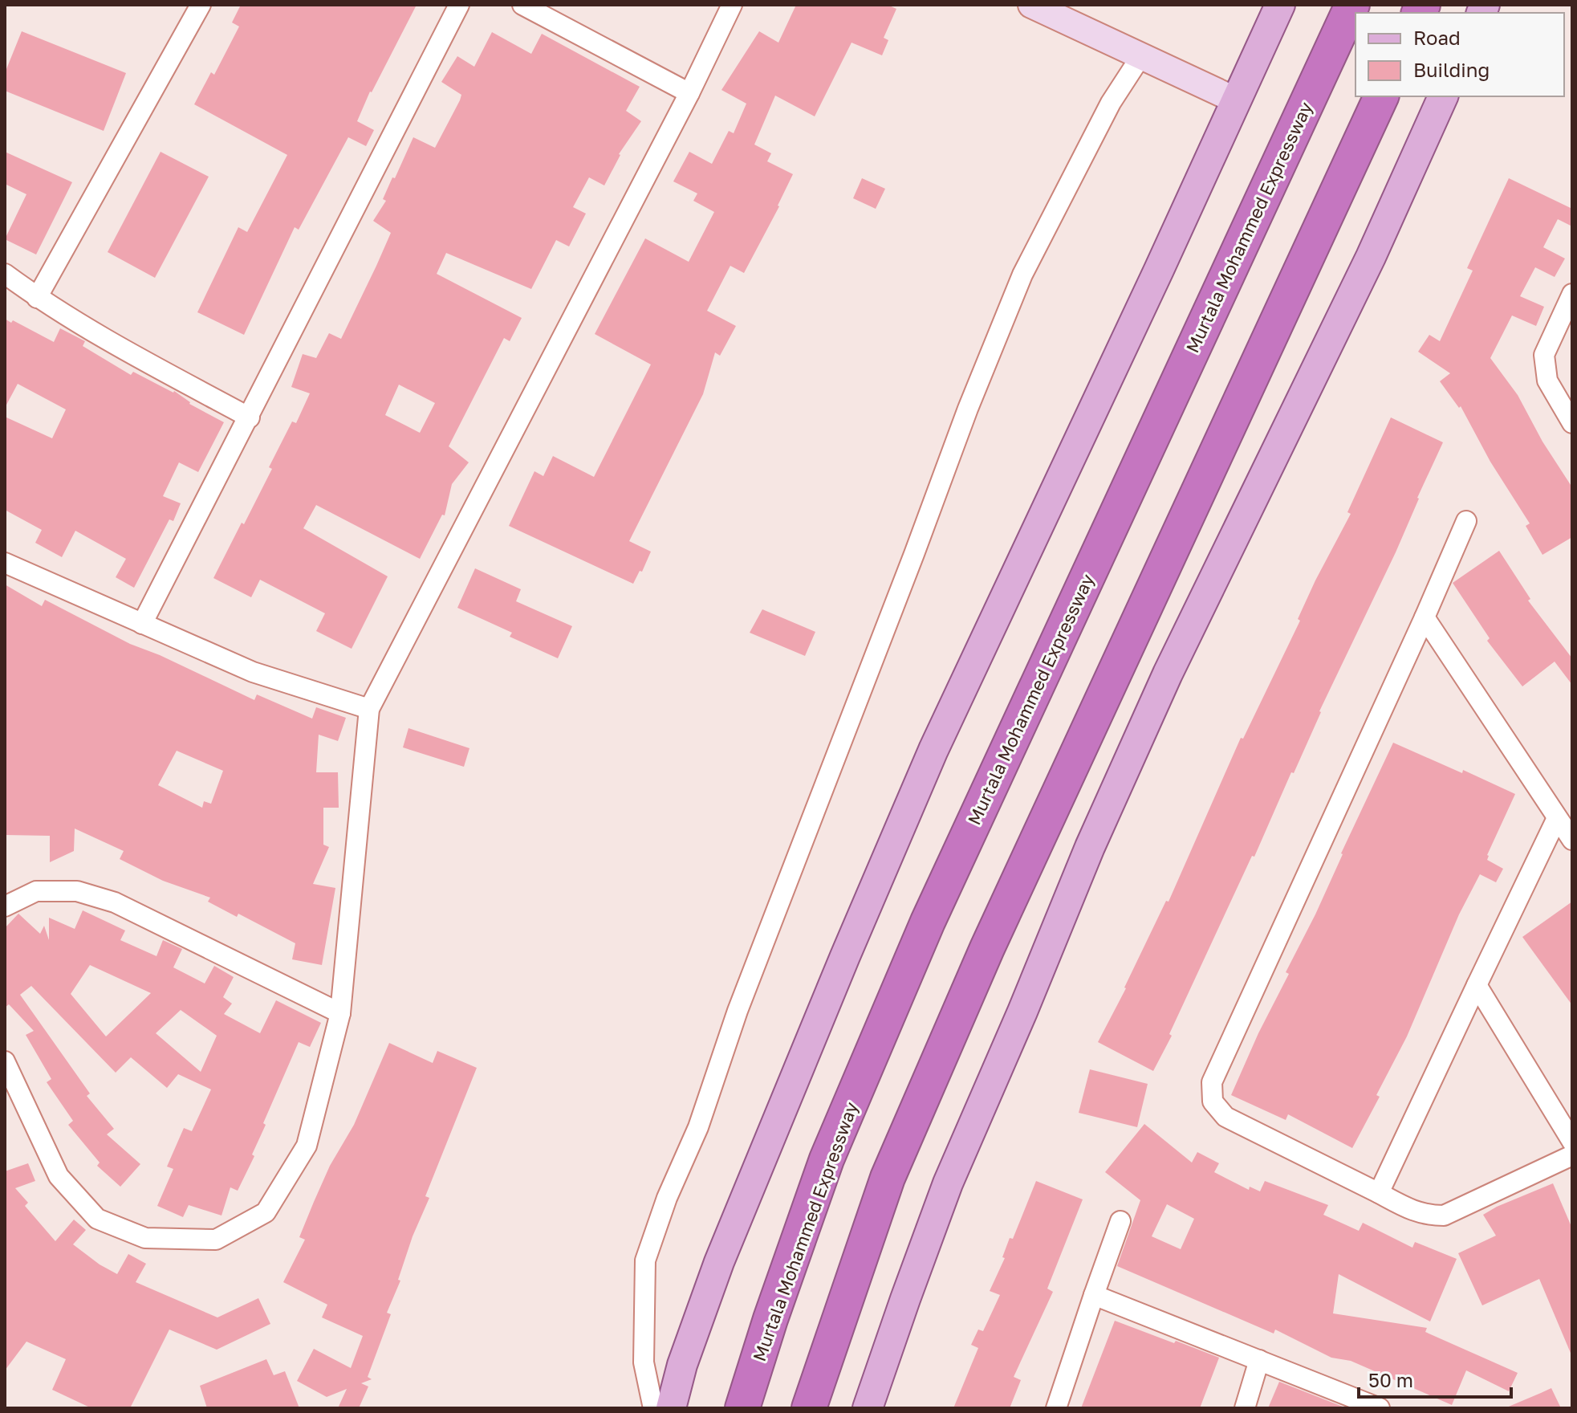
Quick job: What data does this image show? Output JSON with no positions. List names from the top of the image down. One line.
{"streets":{"highway":["Murtala Mohammed Expressway"]},"legend":["Road","Building"],"scale_bar":"50 m"}
